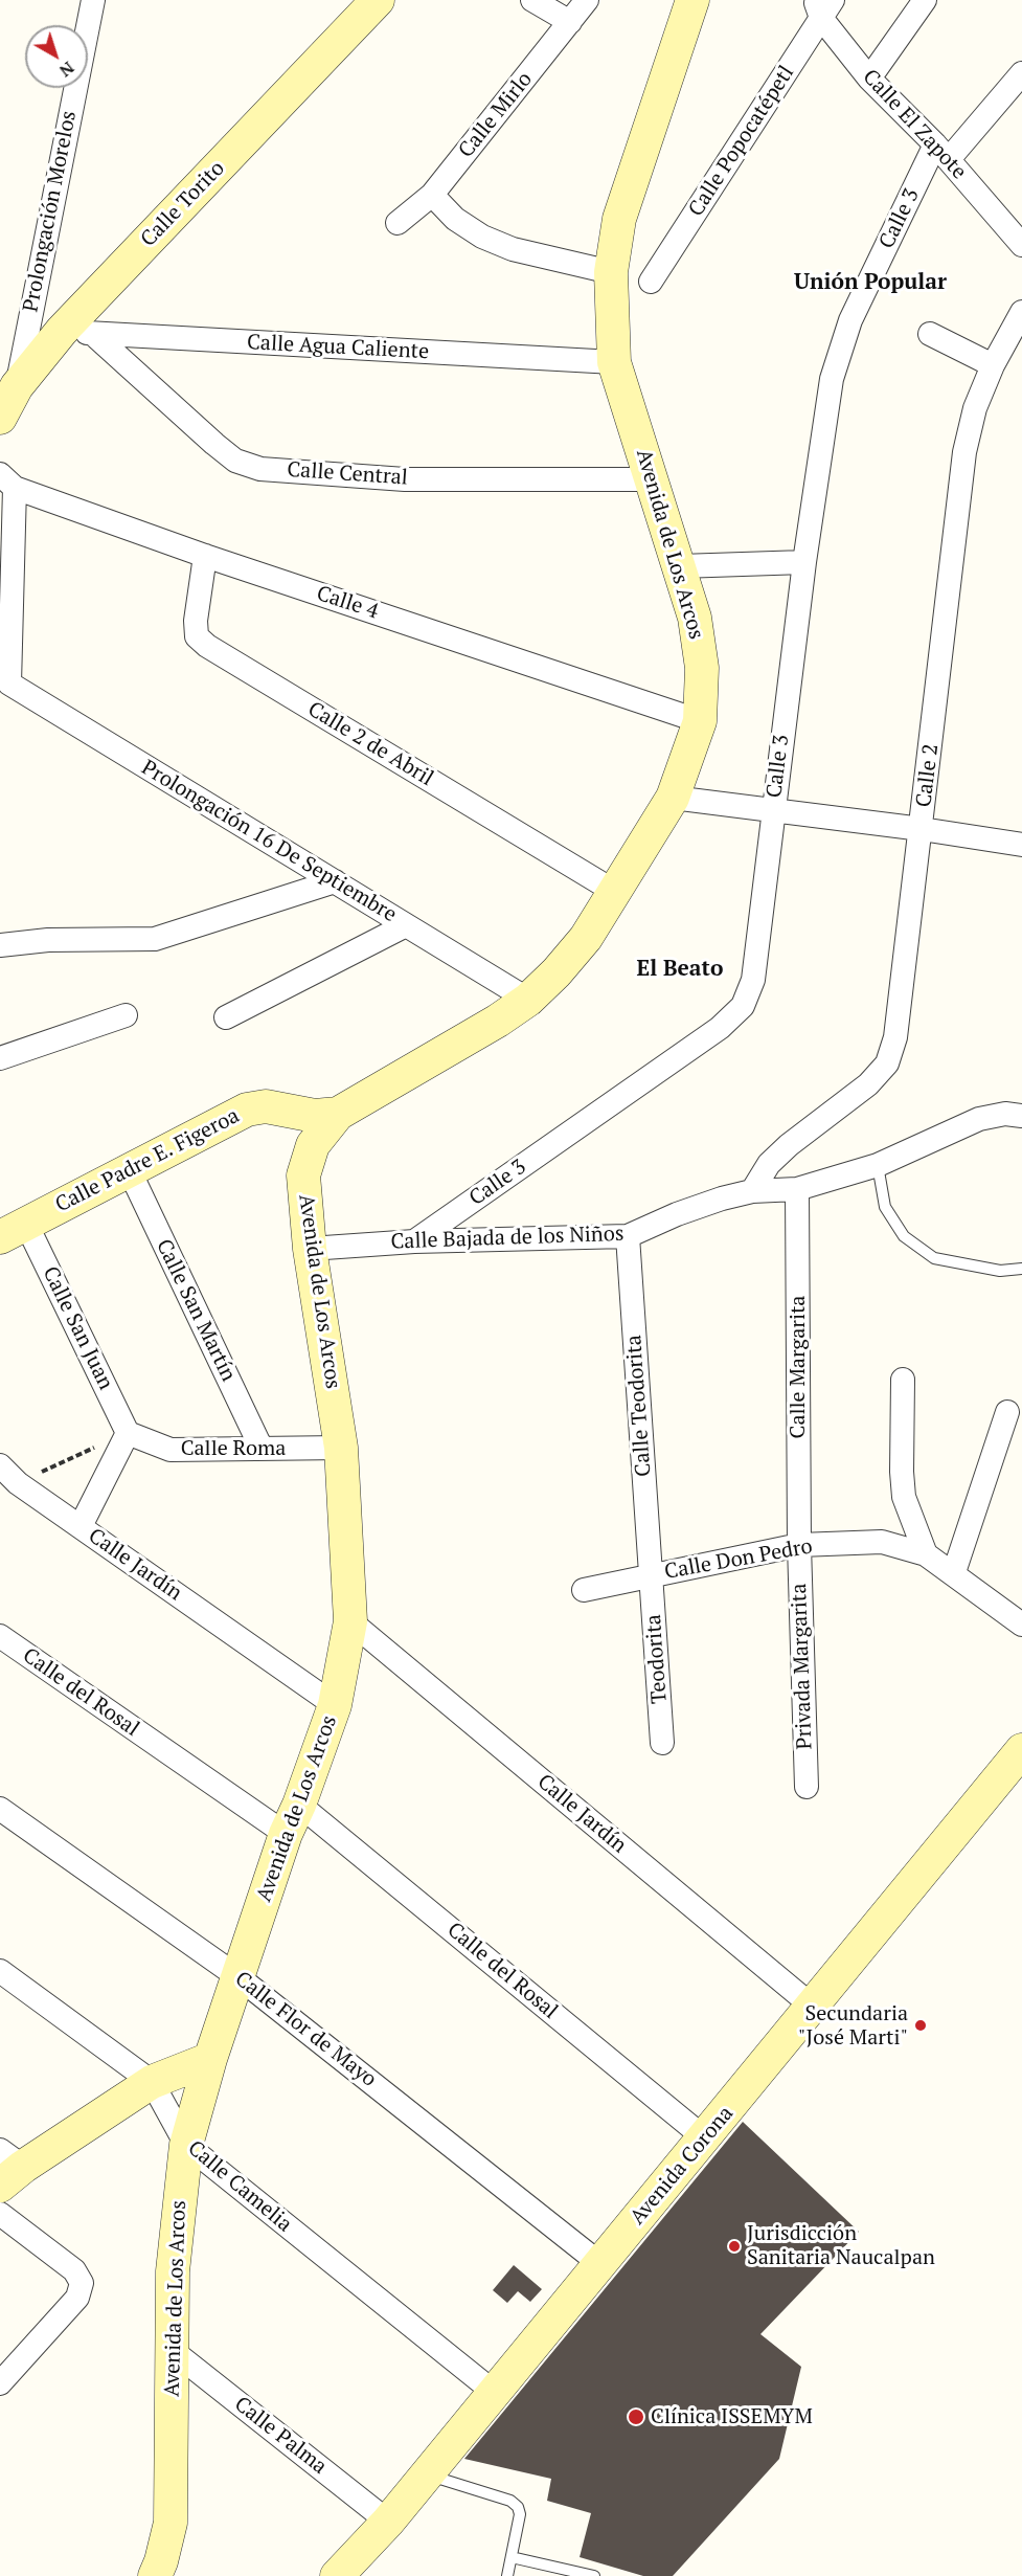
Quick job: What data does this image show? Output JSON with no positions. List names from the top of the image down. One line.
{"streets":{"main road":["Calle Torito","Avenida de Los Arcos","Calle Padre E. Figeroa","Avenida Corona"],"street":["Calle Mirlo","Calle El Zapote","Calle Popocatépetl","Prolongación Morelos","Calle 3","Calle Agua Caliente","Calle Central","Calle 4","Calle 2 de Abril","Calle 2","Prolongación 16 De Septiembre","Calle Bajada de los Niños","Calle San Martín","Calle San Juan","Calle Margarita","Calle Teodorita","Calle Roma","Calle Don Pedro","Calle Jardín","Teodorita","Privada Margarita","Calle del Rosal","Calle Flor de Mayo","Calle Camelia","Calle Palma"]},"crossings":[["Calle El Zapote","Calle Popocatépetl"],["Calle El Zapote","Calle 3"],["Calle Torito","Prolongación Morelos"],["Calle Torito","Calle Agua Caliente"],["Calle Torito","Calle Central"],["Calle 3","Calle Bajada de los Niños"],["Calle Agua Caliente","Calle Central"],["Calle Agua Caliente","Avenida de Los Arcos"],["Calle Central","Avenida de Los Arcos"],["Avenida de Los Arcos","Calle 4"],["Avenida de Los Arcos","Calle 2 de Abril"],["Avenida de Los Arcos","Prolongación 16 De Septiembre"],["Avenida de Los Arcos","Calle Padre E. Figeroa"],["Avenida de Los Arcos","Calle Bajada de los Niños"],["Avenida de Los Arcos","Calle Roma"],["Avenida de Los Arcos","Calle Jardín"],["Avenida de Los Arcos","Calle del Rosal"],["Avenida de Los Arcos","Calle Flor de Mayo"],["Avenida de Los Arcos","Calle Camelia"],["Avenida de Los Arcos","Calle Palma"],["Calle 4","Calle 2 de Abril"],["Calle 2","Calle Bajada de los Niños"],["Calle Padre E. Figeroa","Calle San Martín"],["Calle Padre E. Figeroa","Calle San Juan"],["Calle Bajada de los Niños","Calle Margarita"],["Calle Bajada de los Niños","Calle Teodorita"],["Calle San Martín","Calle Roma"],["Calle San Juan","Calle Roma"],["Calle Margarita","Calle Don Pedro"],["Calle Margarita","Privada Margarita"],["Calle Teodorita","Calle Don Pedro"],["Calle Teodorita","Teodorita"],["Calle Don Pedro","Teodorita"],["Calle Don Pedro","Privada Margarita"],["Calle Jardín","Avenida Corona"],["Calle del Rosal","Avenida Corona"],["Calle Flor de Mayo","Avenida Corona"],["Avenida Corona","Calle Camelia"],["Avenida Corona","Calle Palma"]],"districts":["Unión Popular","El Beato"],"places":["Secundaria \"José Marti\"","Jurisdicción Sanitaria Naucalpan","Clínica ISSEMYM"],"north":"bottom right"}
